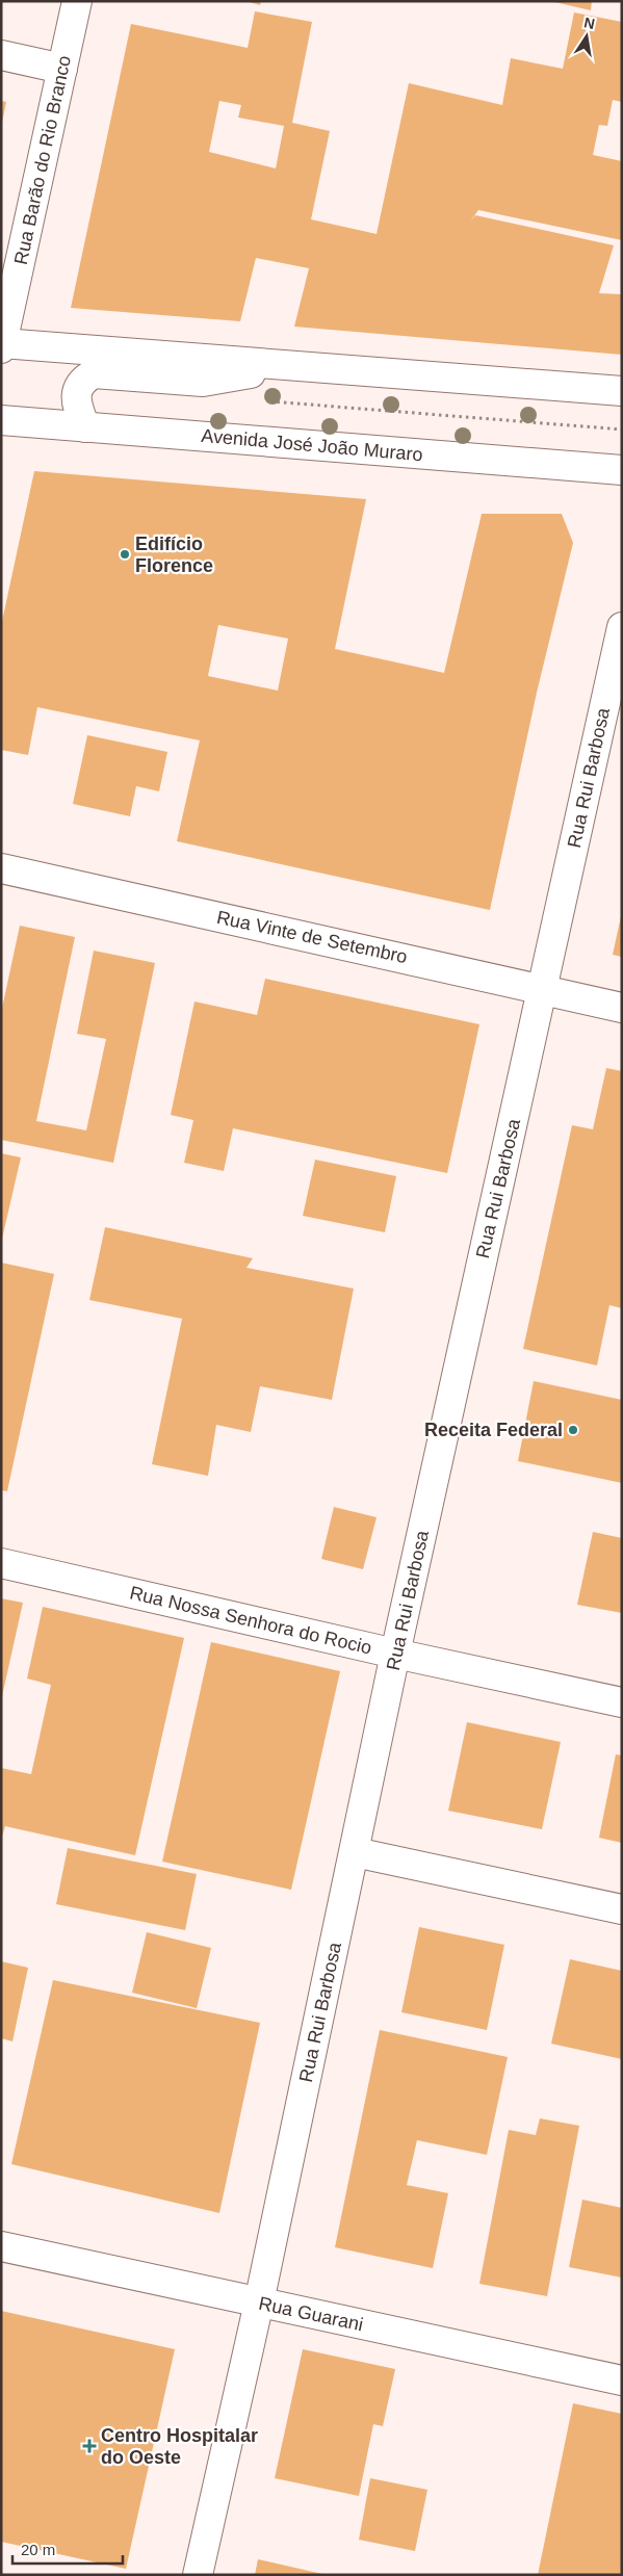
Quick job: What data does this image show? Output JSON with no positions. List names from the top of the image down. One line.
{"streets":{"street":["Rua Barão do Rio Branco","Avenida José João Muraro","Rua Rui Barbosa","Rua Vinte de Setembro","Rua Nossa Senhora do Rocio","Rua Guarani"]},"crossings":[["Rua Rui Barbosa","Rua Vinte de Setembro"],["Rua Rui Barbosa","Rua Nossa Senhora do Rocio"],["Rua Rui Barbosa","Rua Guarani"]],"places":{"other":["Edifício Florence","Receita Federal"],"health":["Centro Hospitalar do Oeste"]},"scale_bar":"20 m","north":"top"}
